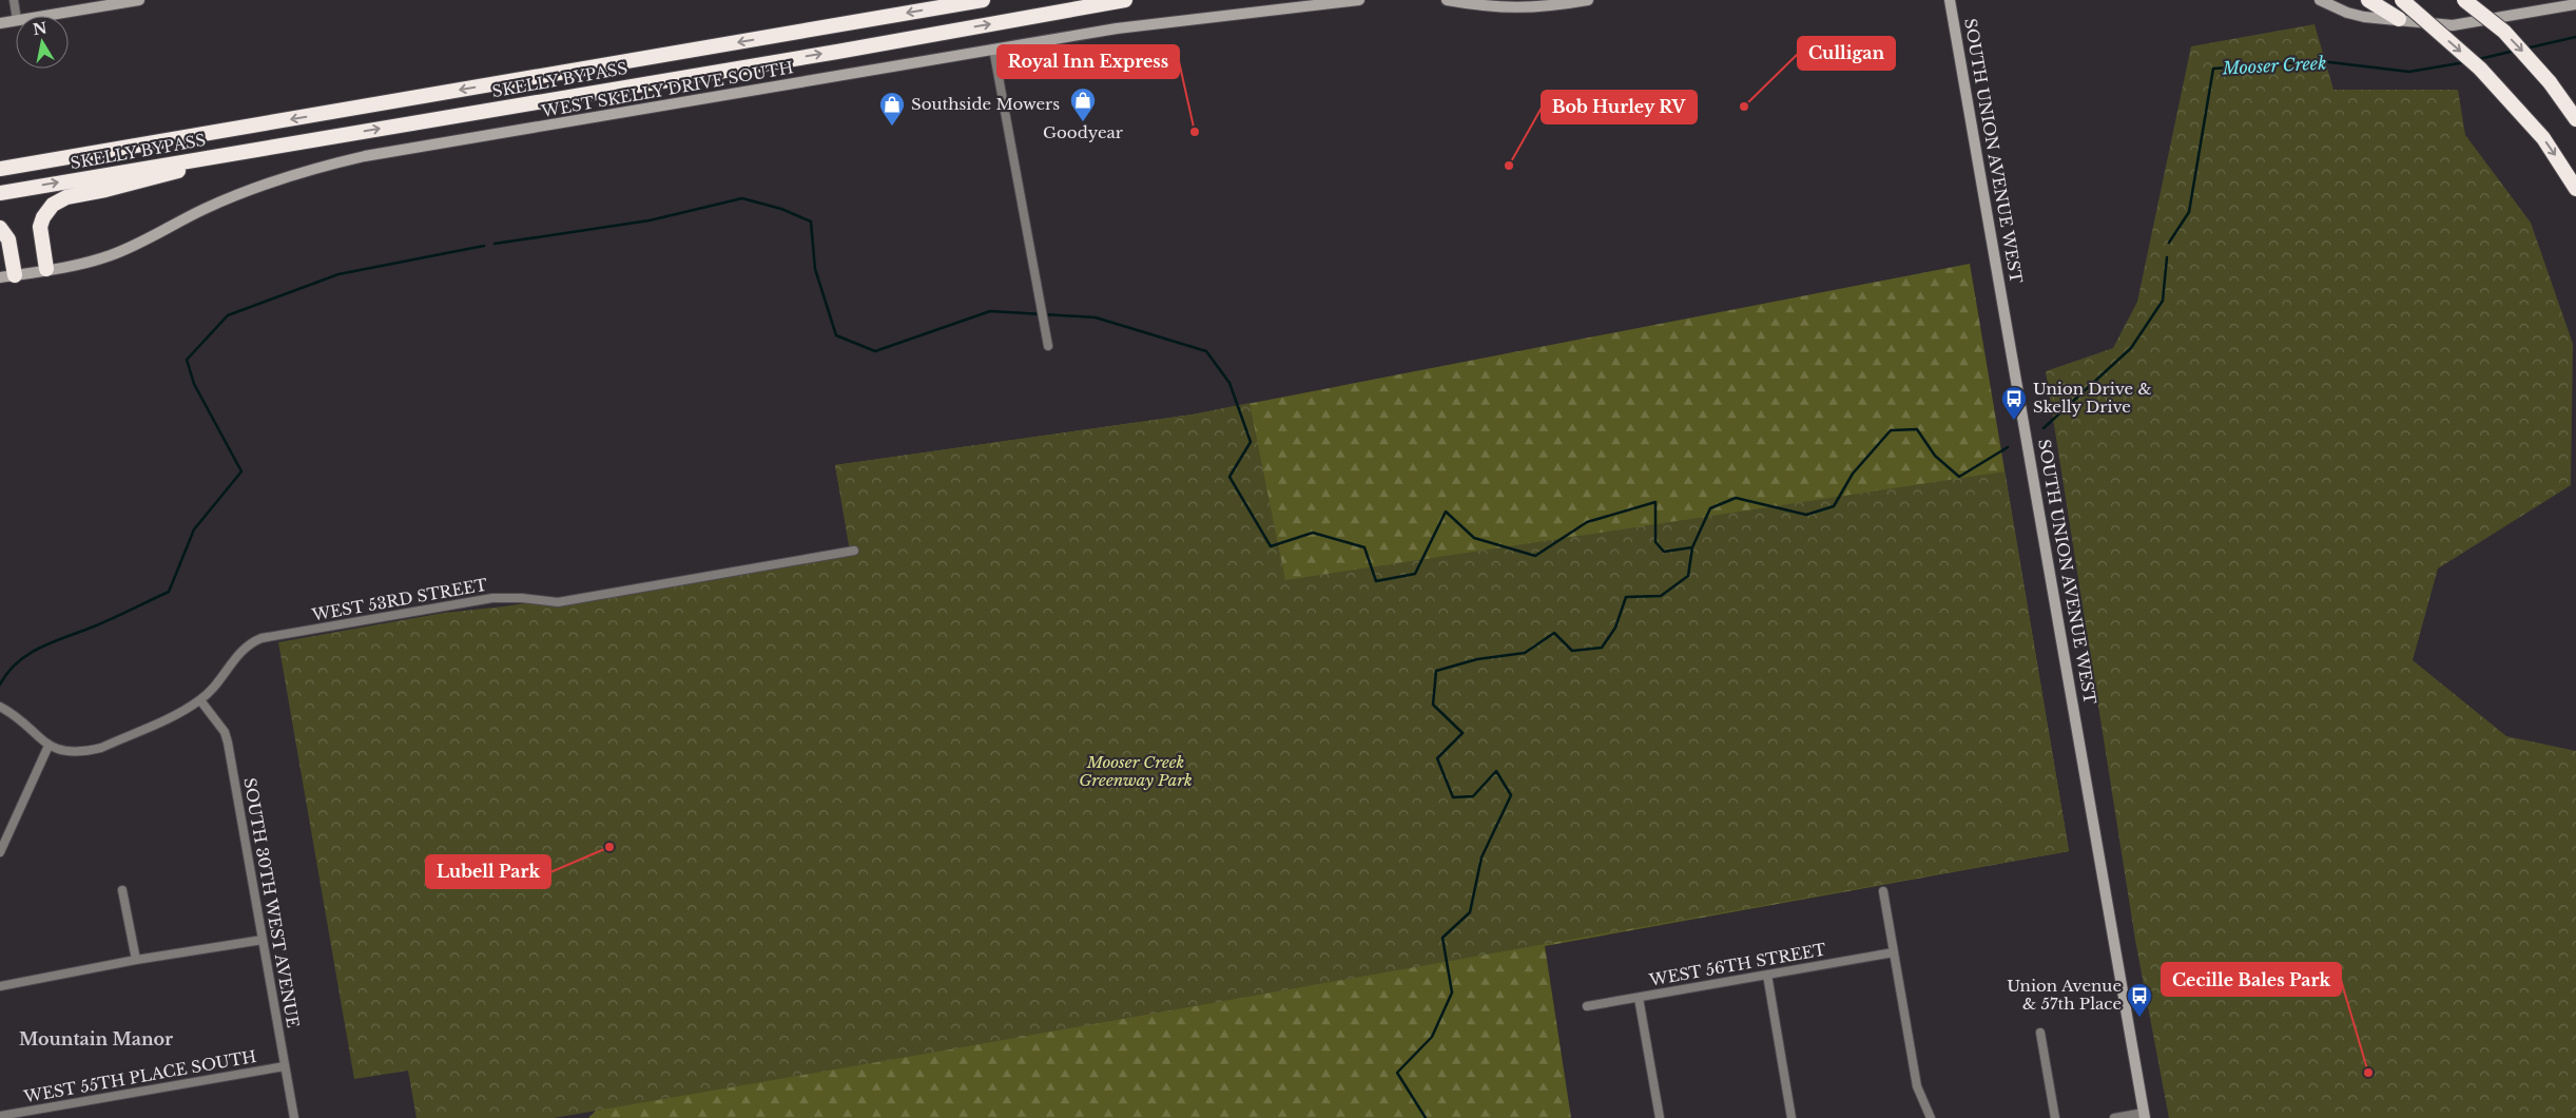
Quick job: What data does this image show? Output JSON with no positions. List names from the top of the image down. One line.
{"streets":{"highway":["SKELLY BYPASS"],"street":["WEST SKELLY DRIVE SOUTH","SOUTH UNION AVENUE WEST","WEST 53RD STREET","SOUTH 30TH WEST AVENUE","WEST 56TH STREET","WEST 55TH PLACE SOUTH"]},"crossings":[["WEST 53RD STREET","SOUTH 30TH WEST AVENUE"],["SOUTH 30TH WEST AVENUE","WEST 55TH PLACE SOUTH"]],"districts":["Mountain Manor"],"water":["Mooser Creek"],"parks":["Mooser Creek Greenway Park"],"places":{"other":["Culligan","Royal Inn Express","Bob Hurley RV","Lubell Park","Cecille Bales Park"],"shop":["Goodyear","Southside Mowers"],"bus stop":["Union Drive & Skelly Drive","Union Avenue & 57th Place"]},"north":"top"}
